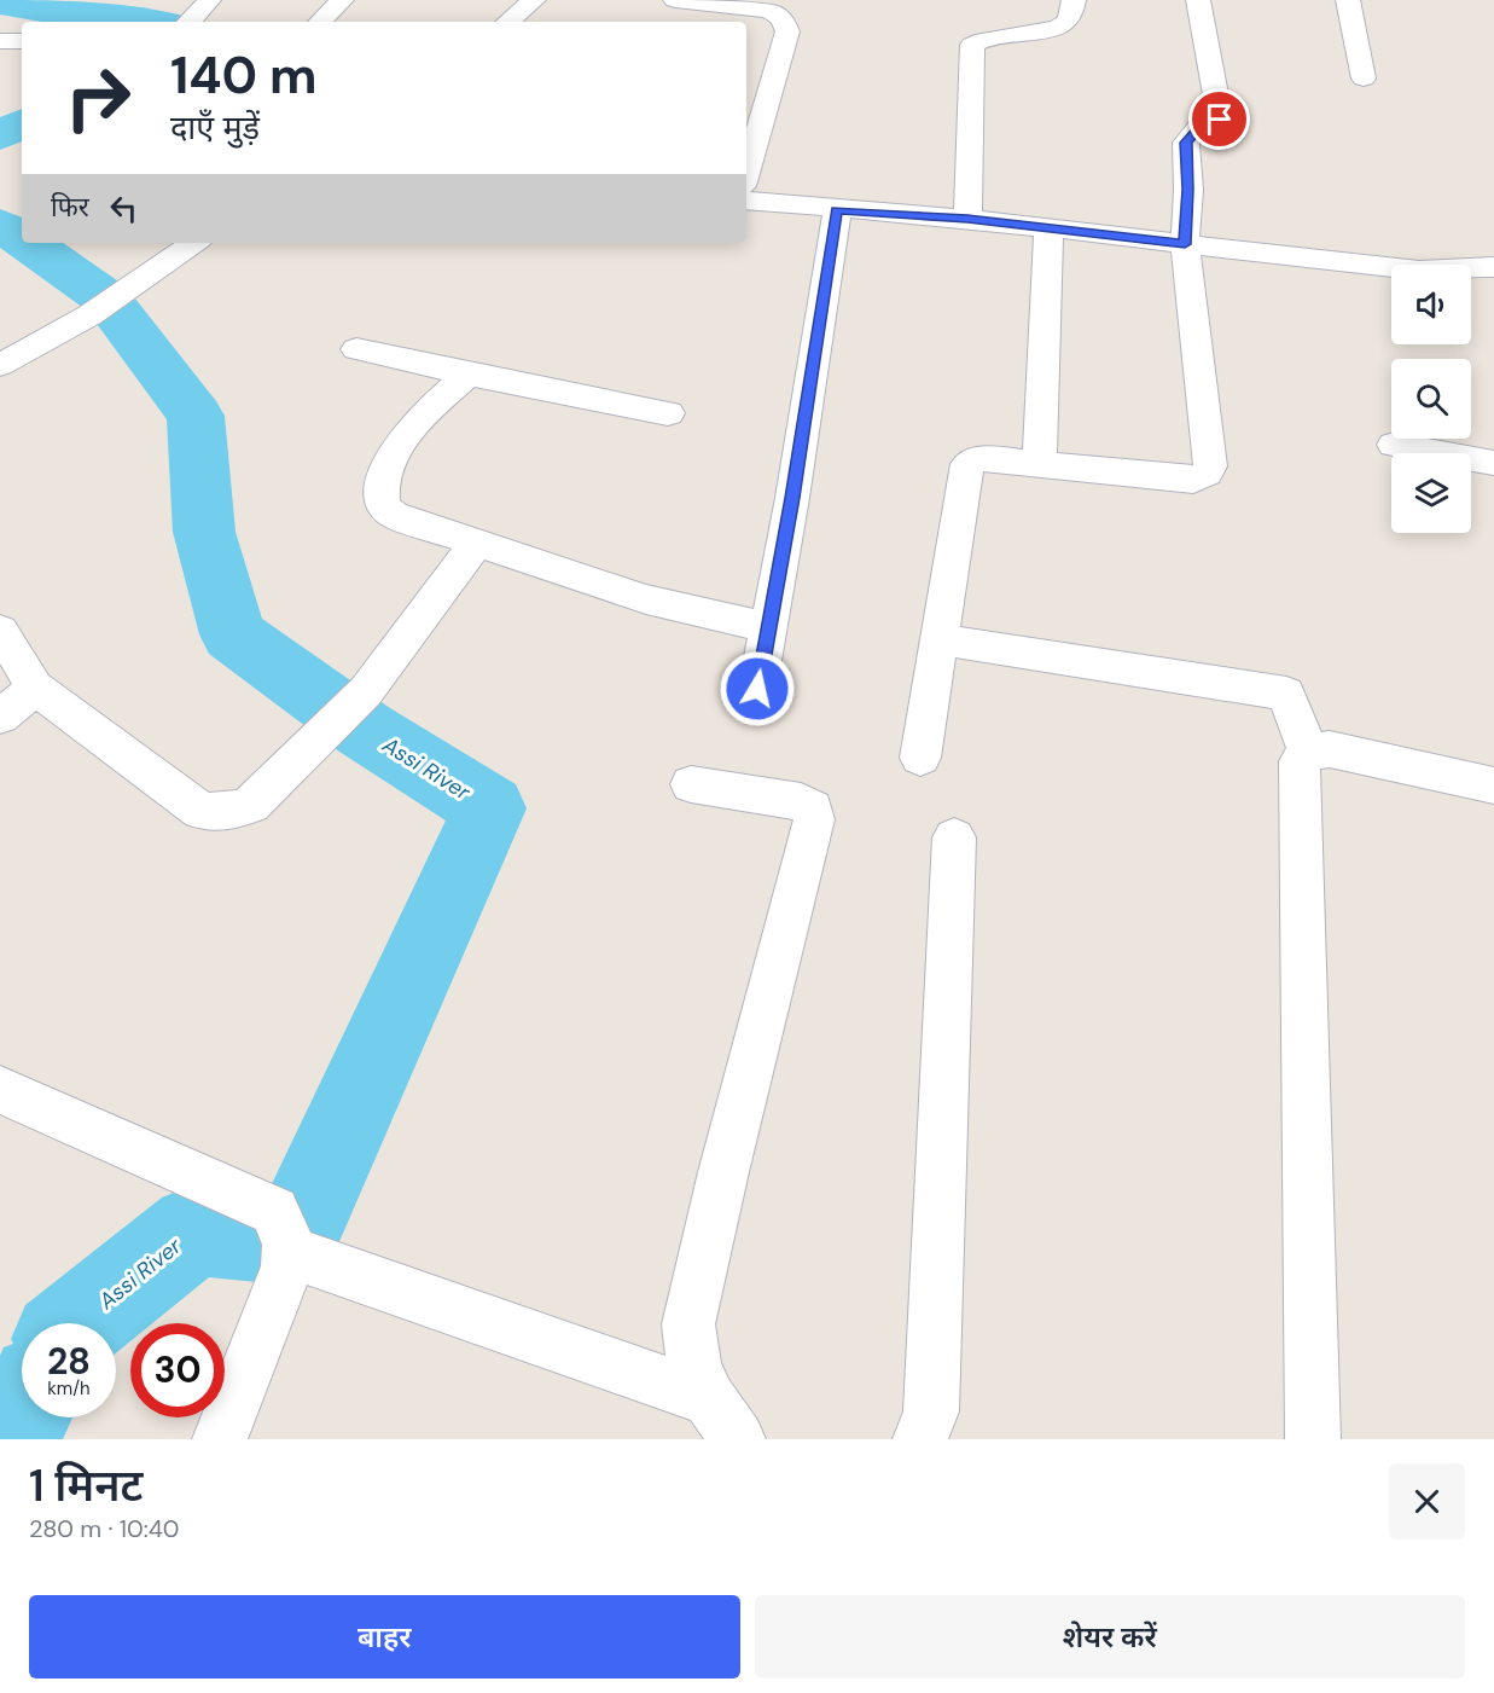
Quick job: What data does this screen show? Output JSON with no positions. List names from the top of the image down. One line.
{"water":["Assi River"],"page":{"turn":["140 m","दाएँ मुड़ें"],"then":"फिर","speed":"28 km/h","limit":"30","heading":["1 मिनट","280 m · 10:40"],"buttons":["बाहर","शेयर करें"]}}
